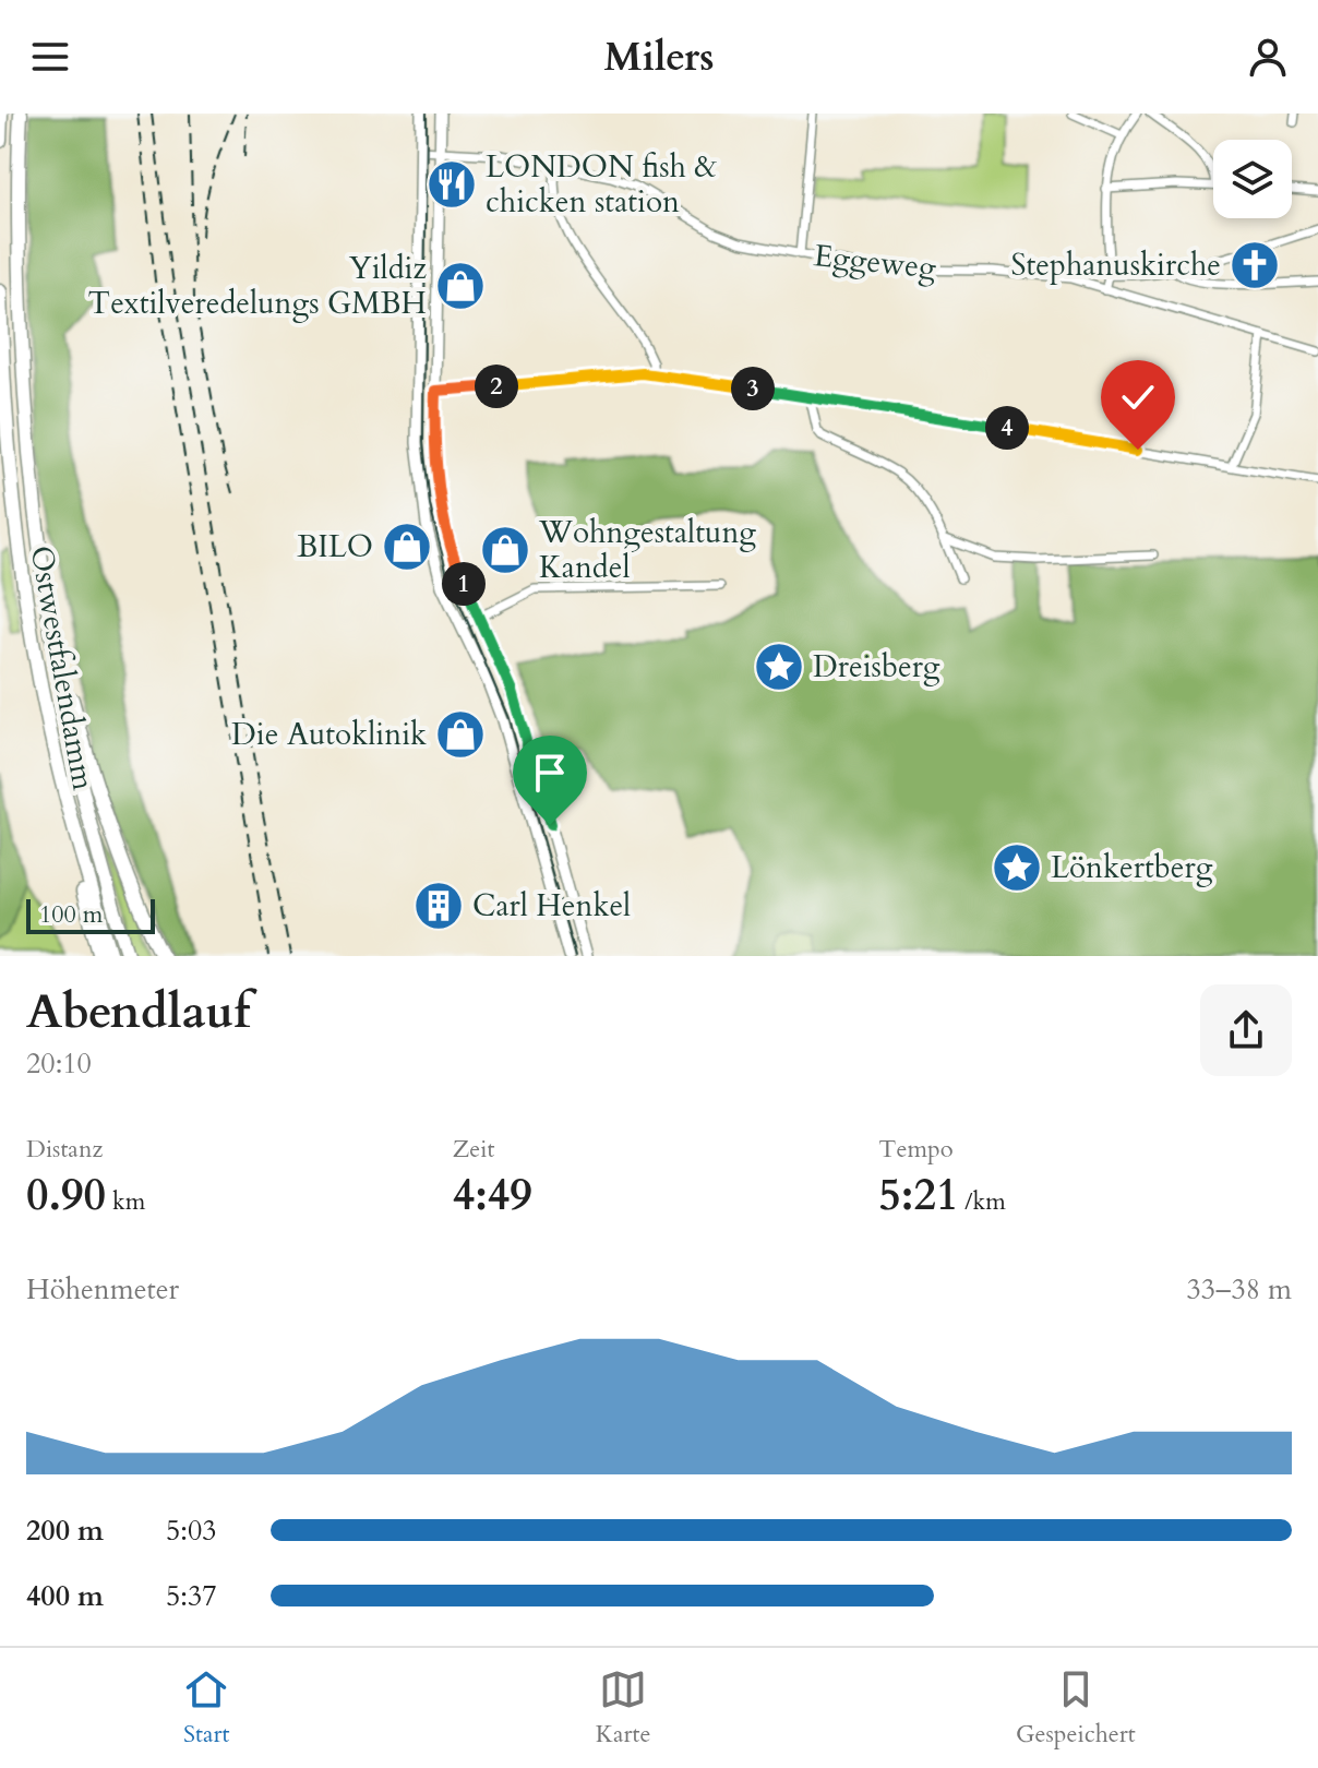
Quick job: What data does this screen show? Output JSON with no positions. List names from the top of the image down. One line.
{"streets":{"highway":["Ostwestfalendamm"],"street":["Eggeweg"]},"places":{"restaurant":["LONDON fish & chicken station"],"church":["Stephanuskirche"],"shop":["Yildiz Textilveredelungs GMBH","BILO","Wohngestaltung Kandel","Die Autoklinik"],"place":["Dreisberg","Lönkertberg"],"building":["Carl Henkel"]},"scale_bar":"100 m","page":{"header":"Milers","pins":["2","3","4","1"],"scale":"100 m","heading":["Abendlauf","20:10"],"stats":[["Distanz","0.90 km"],["Zeit","4:49"],["Tempo","5:21 /km"]],"chart":["Höhenmeter","33–38 m"],"list":[{"name":"200 m","note":"5:03"},{"name":"400 m","note":"5:37"}],"tabs":["Start","Karte","Gespeichert"]}}
